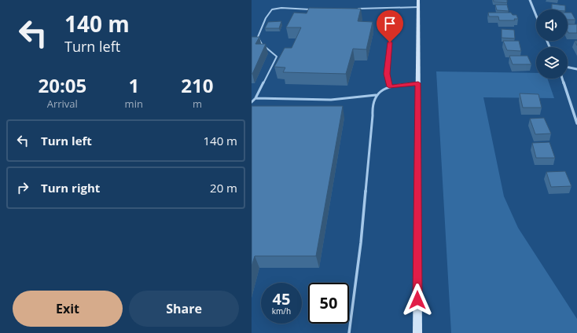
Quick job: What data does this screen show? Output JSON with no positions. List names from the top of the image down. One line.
{"page":{"turn":["140 m","Turn left"],"eta":["20:05","Arrival","1","min","210","m"],"list":[{"name":"Turn left","value":"140 m"},{"name":"Turn right","value":"20 m"}],"speed":"45 km/h","limit":"50","buttons":["Exit","Share"]}}
